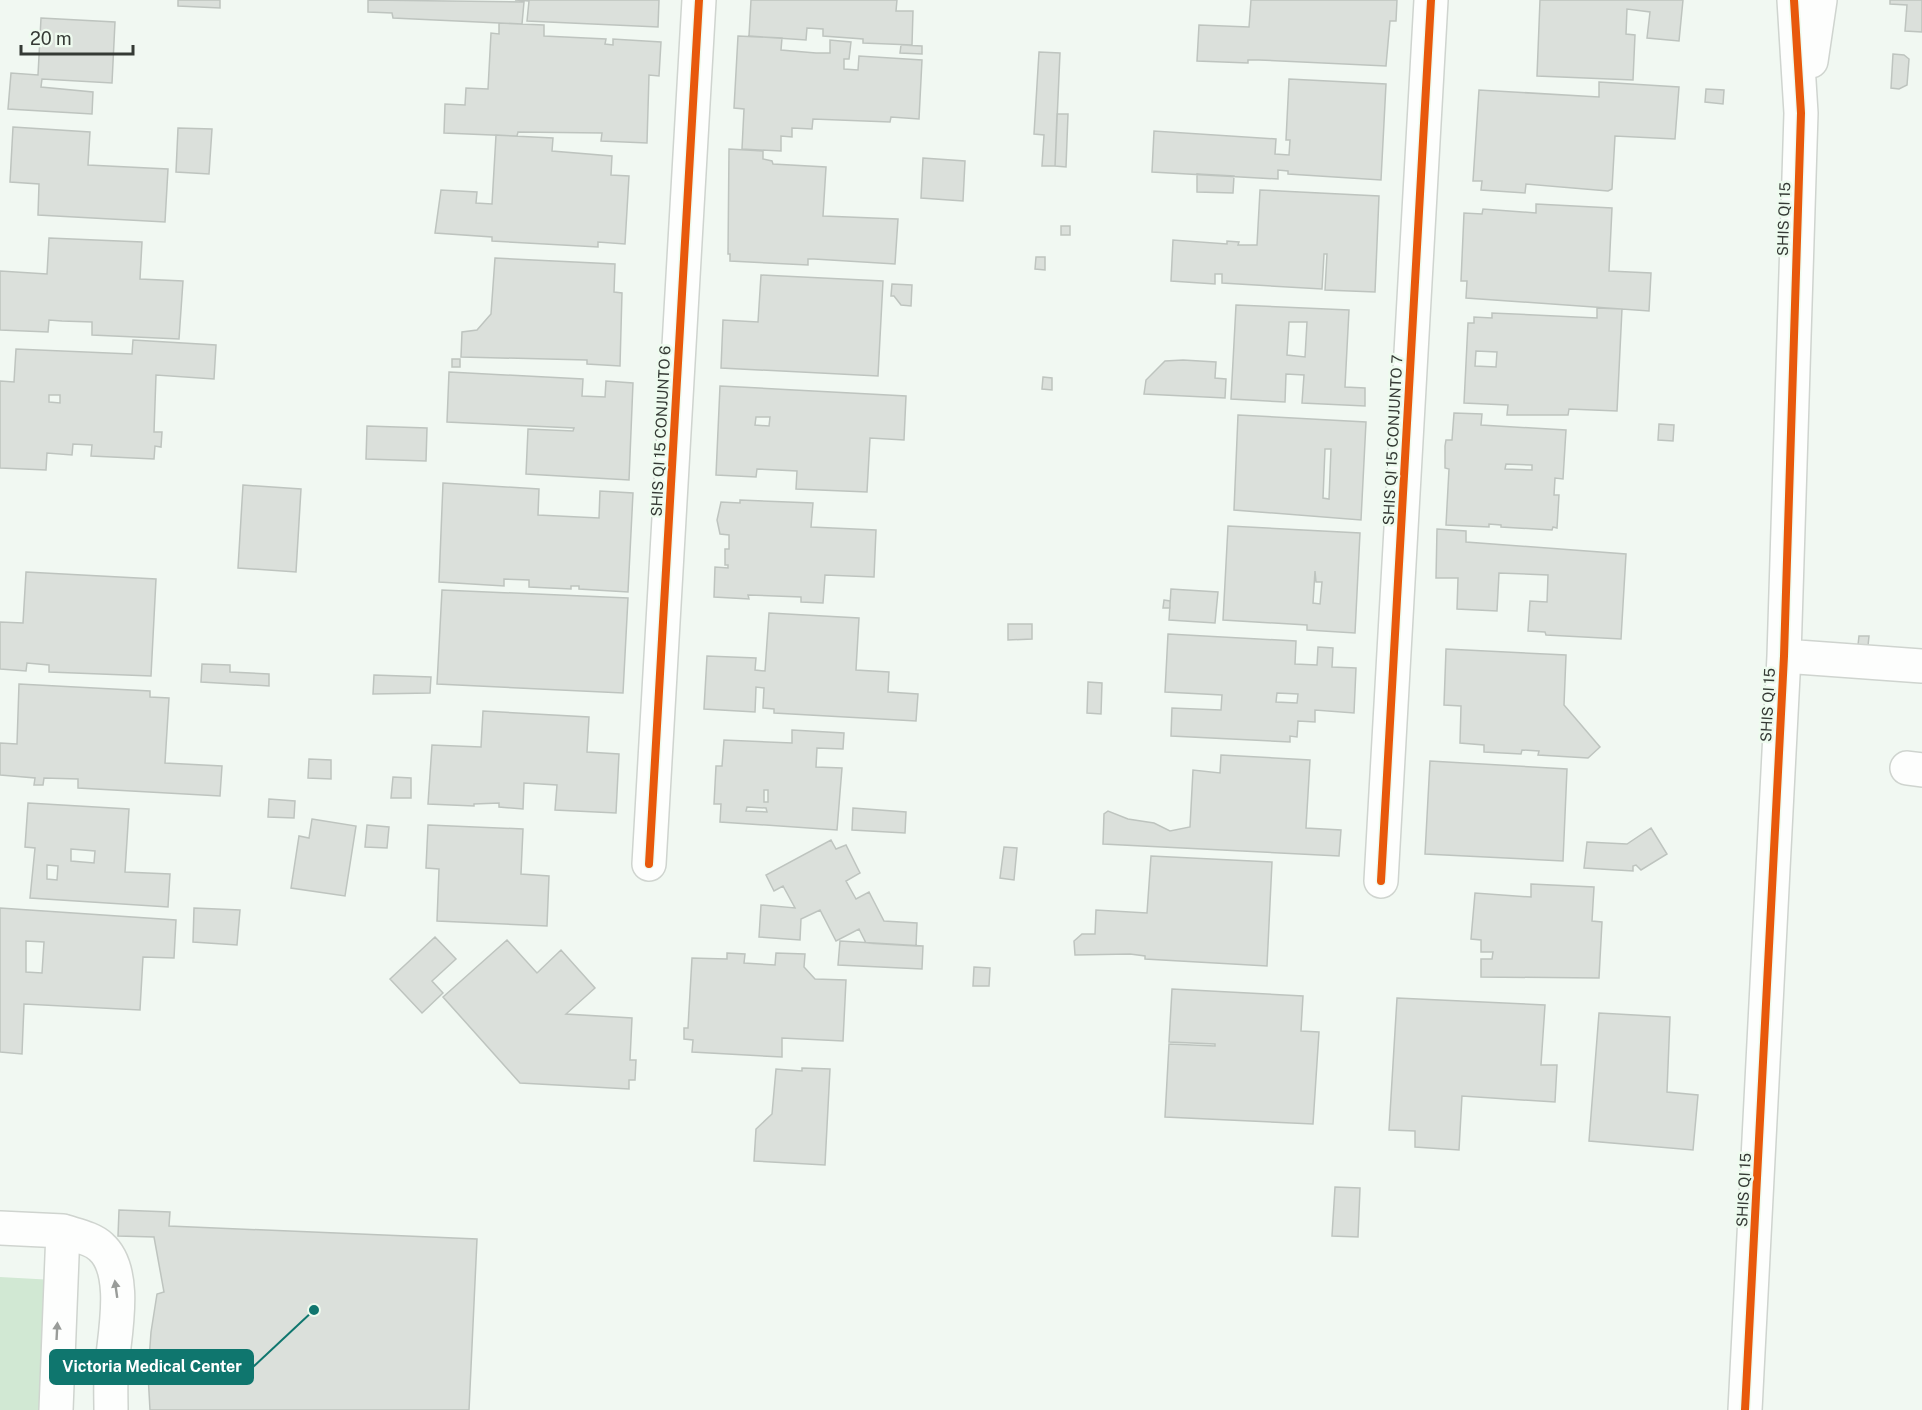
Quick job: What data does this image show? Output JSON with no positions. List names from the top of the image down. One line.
{"streets":{"street":["SHIS QI 15","SHIS QI 15 CONJUNTO 6","SHIS QI 15 CONJUNTO 7"]},"places":["Victoria Medical Center"],"scale_bar":"20 m"}
